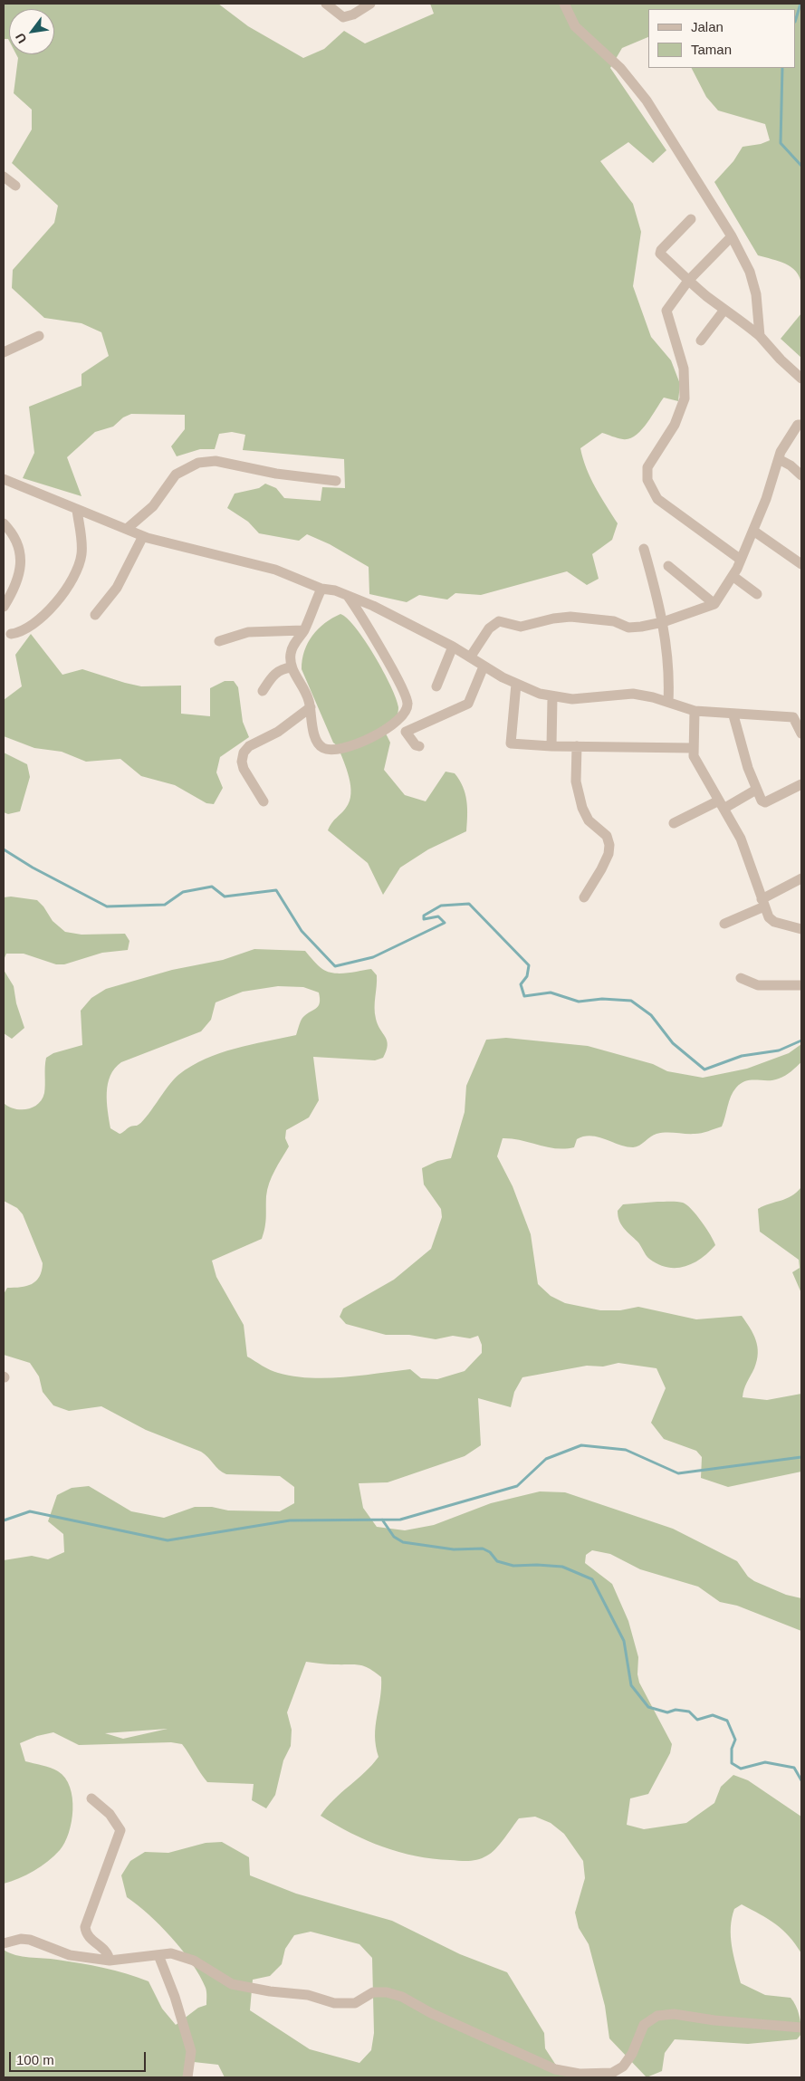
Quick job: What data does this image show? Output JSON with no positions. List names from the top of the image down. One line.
{"legend":["Jalan","Taman"],"scale_bar":"100 m","north":"bottom left"}
